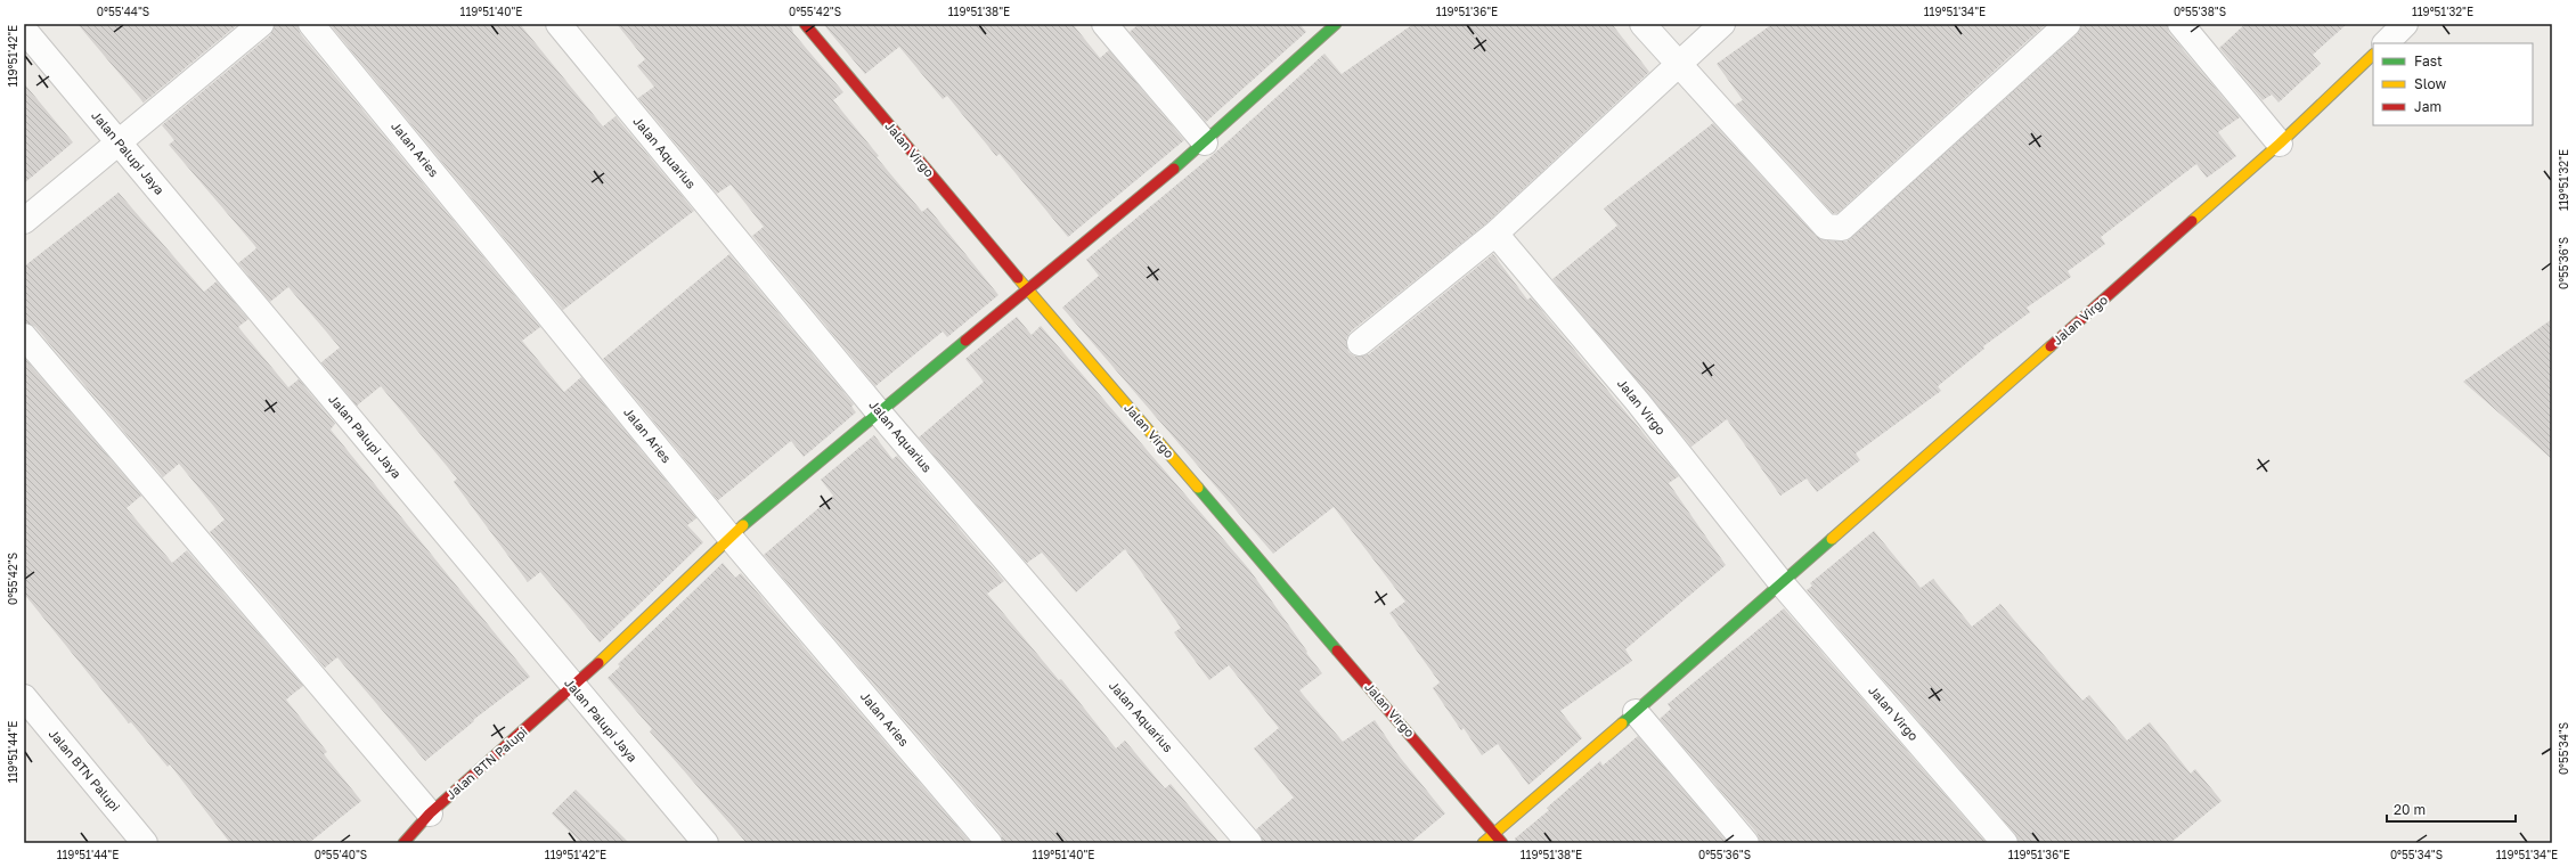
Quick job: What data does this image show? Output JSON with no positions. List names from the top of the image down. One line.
{"streets":{"street":["Jalan Aries","Jalan Virgo","Jalan Palupi Jaya","Jalan Aquarius","Jalan BTN Palupi"]},"crossings":[["Jalan Aries","Jalan BTN Palupi"],["Jalan Virgo","Jalan BTN Palupi"],["Jalan Palupi Jaya","Jalan BTN Palupi"],["Jalan Aquarius","Jalan BTN Palupi"]],"legend":["Fast","Slow","Jam"],"scale_bar":"20 m","coordinates":["0°55'44\"S","119°51'40\"E","0°55'42\"S","119°51'38\"E","119°51'36\"E","119°51'34\"E","0°55'38\"S","119°51'32\"E","119°51'42\"E","0°55'36\"S","0°55'34\"S","119°51'44\"E","0°55'40\"S"]}
